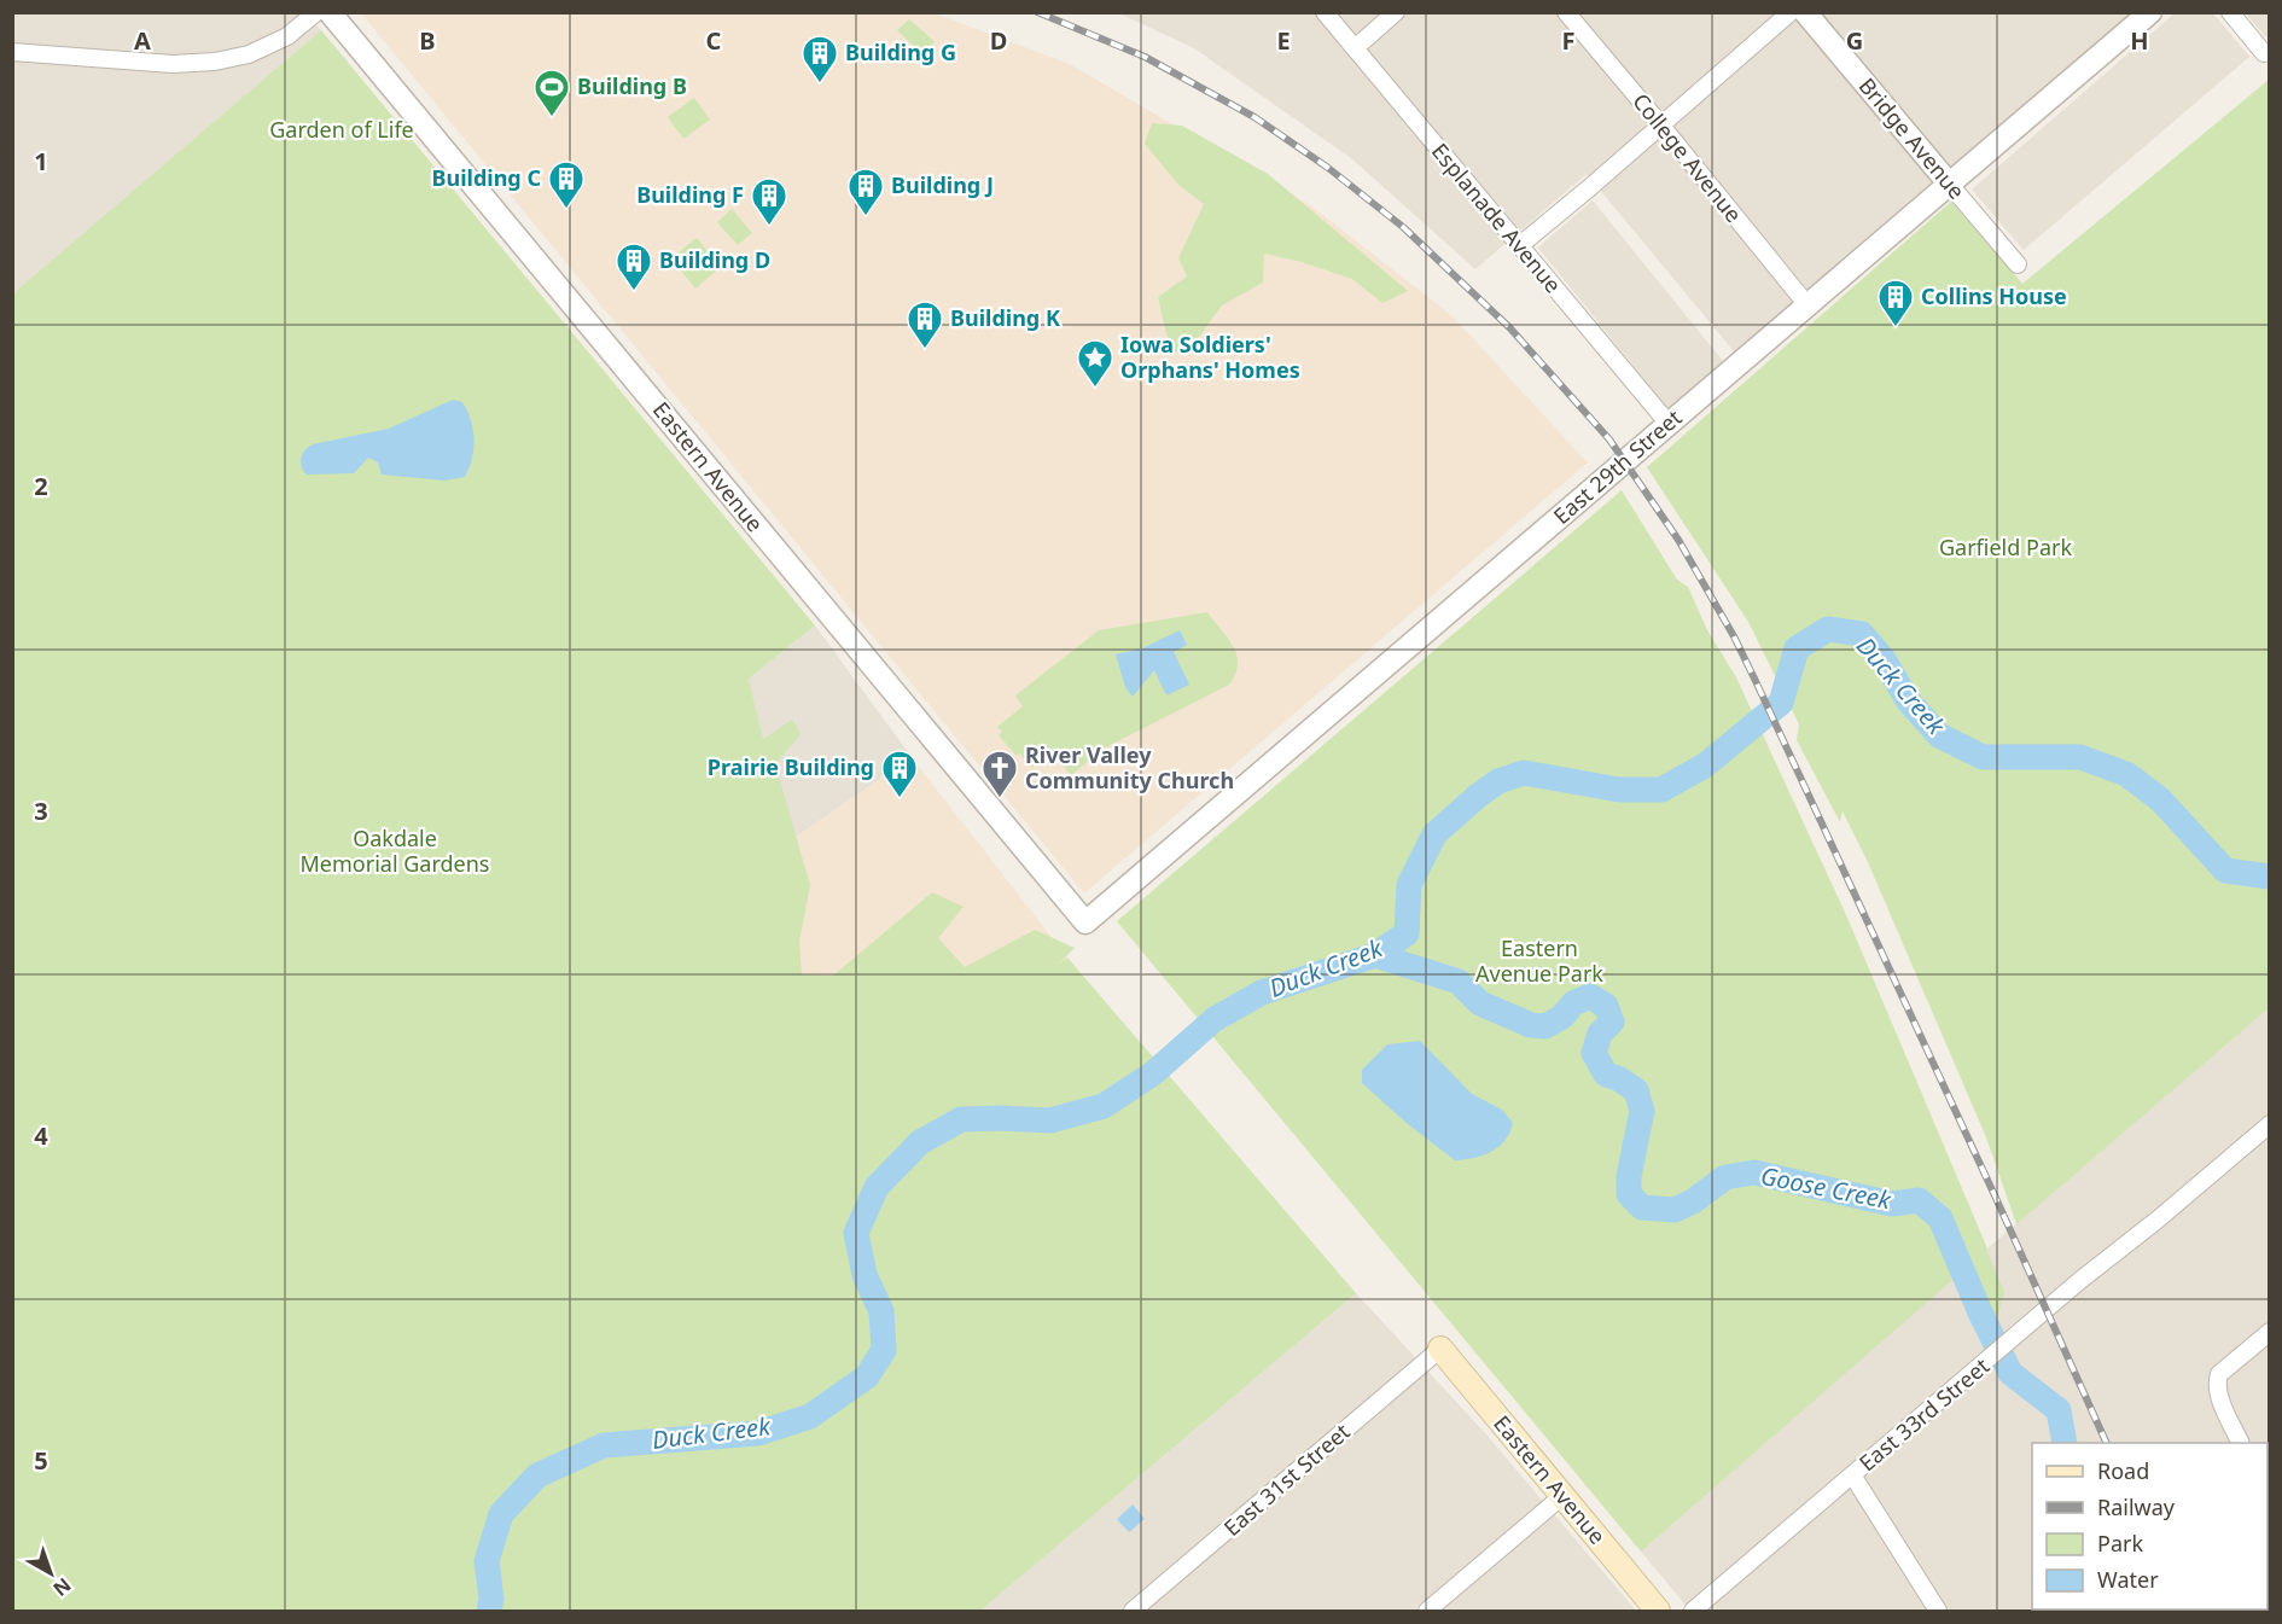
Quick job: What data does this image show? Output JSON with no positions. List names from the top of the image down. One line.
{"streets":{"main road":["Eastern Avenue"],"street":["Bridge Avenue","College Avenue","Esplanade Avenue","East 29th Street","East 33rd Street","East 31st Street"]},"crossings":[["Bridge Avenue","East 29th Street"],["College Avenue","East 29th Street"],["Esplanade Avenue","East 29th Street"],["Eastern Avenue","East 29th Street"],["Eastern Avenue","East 31st Street"]],"water":["Duck Creek","Goose Creek"],"parks":["Garden of Life","Garfield Park","Oakdale Memorial Gardens","Eastern Avenue Park"],"places":{"building":["Building G","Building C","Building J","Building F","Building D","Collins House","Building K","Prairie Building"],"sports":["Building B"],"place":["Iowa Soldiers' Orphans' Homes"],"church":["River Valley Community Church"]},"legend":["Road","Railway","Park","Water"],"north":"bottom right","grid":{"columns":["A","B","C","D","E","F","G","H"],"rows":["1","2","3","4","5"]}}
